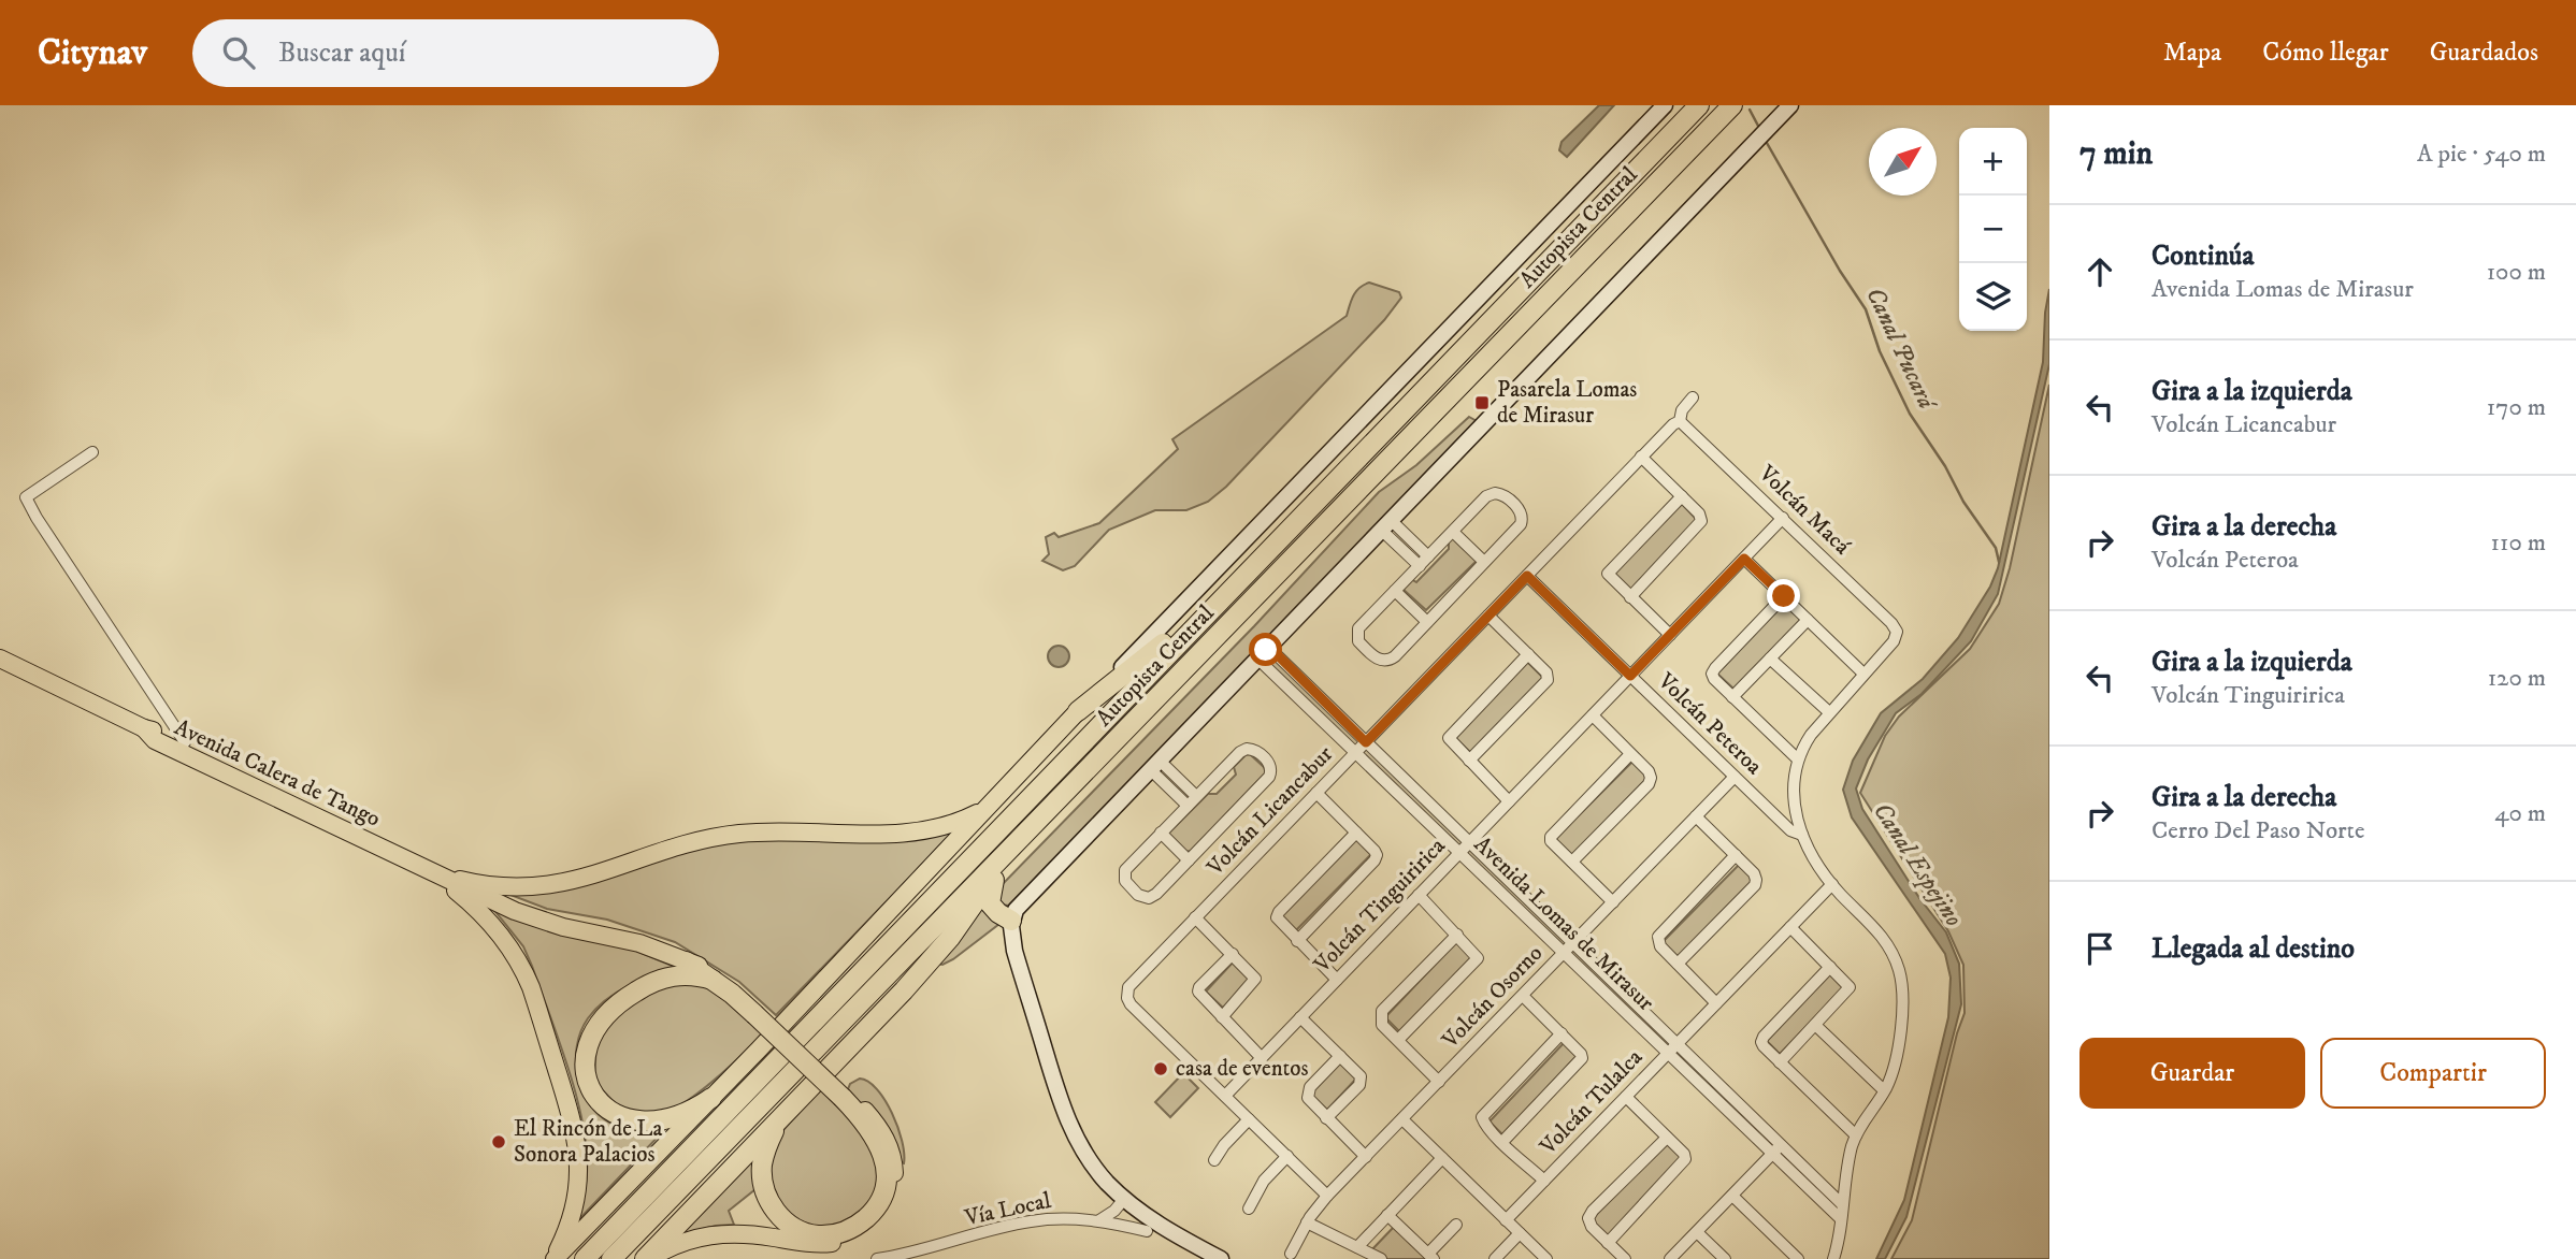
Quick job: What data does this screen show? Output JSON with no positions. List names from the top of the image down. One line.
{"streets":{"highway":["Autopista Central"],"main road":["Avenida Calera de Tango"],"street":["Volcán Macá","Volcán Peteroa","Volcán Licancabur","Volcán Tinguiririca","Avenida Lomas de Mirasur","Volcán Osorno","Volcán Tulalca","Vía Local"]},"crossings":[["Volcán Macá","Volcán Licancabur"],["Volcán Macá","Volcán Tinguiririca"],["Volcán Peteroa","Volcán Licancabur"],["Volcán Peteroa","Volcán Tinguiririca"],["Volcán Peteroa","Volcán Osorno"],["Volcán Licancabur","Volcán Tinguiririca"],["Volcán Licancabur","Avenida Lomas de Mirasur"],["Volcán Tinguiririca","Avenida Lomas de Mirasur"],["Avenida Lomas de Mirasur","Volcán Osorno"],["Avenida Lomas de Mirasur","Volcán Tulalca"]],"water":["Canal Pucará","Canal Espejino"],"places":{"transit":["Pasarela Lomas de Mirasur"],"other":["casa de eventos","El Rincón de La Sonora Palacios"]},"north":"top right","page":{"header":"Citynav","search":"Buscar aquí","nav":["Mapa","Cómo llegar","Guardados"],"heading":["7 min","A pie · 540 m"],"map_buttons":["+","−"],"list":[["Continúa","Avenida Lomas de Mirasur","100 m"],["Gira a la izquierda","Volcán Licancabur","170 m"],["Gira a la derecha","Volcán Peteroa","110 m"],["Gira a la izquierda","Volcán Tinguiririca","120 m"],["Gira a la derecha","Cerro Del Paso Norte","40 m"],"Llegada al destino"],"buttons":["Guardar","Compartir"]}}
